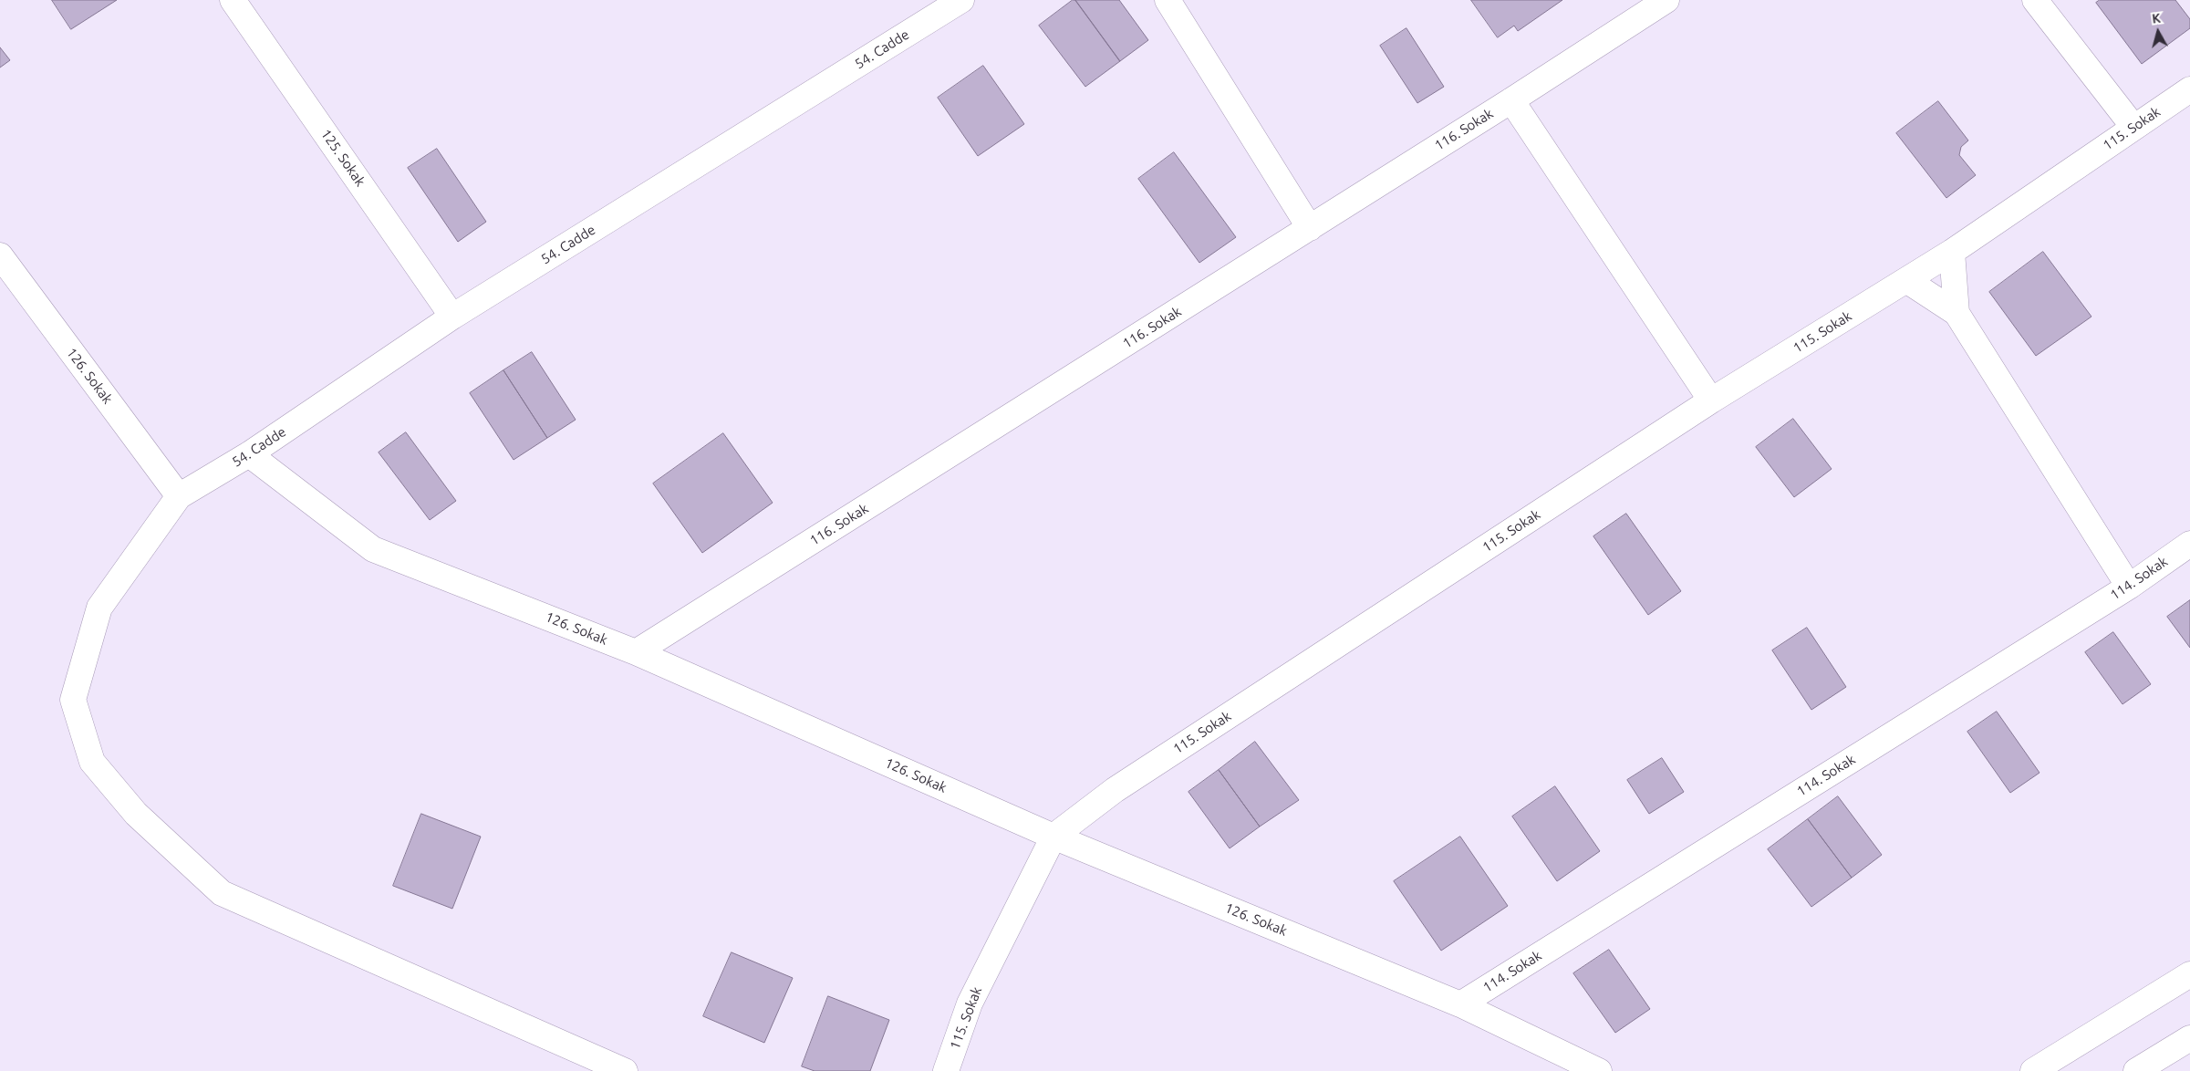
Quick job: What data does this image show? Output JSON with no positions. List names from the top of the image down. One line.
{"streets":{"street":["54. Cadde","115. Sokak","116. Sokak","125. Sokak","126. Sokak","114. Sokak"]},"crossings":[["54. Cadde","125. Sokak"],["54. Cadde","126. Sokak"],["115. Sokak","126. Sokak"],["116. Sokak","126. Sokak"],["126. Sokak","114. Sokak"]],"north":"top"}
